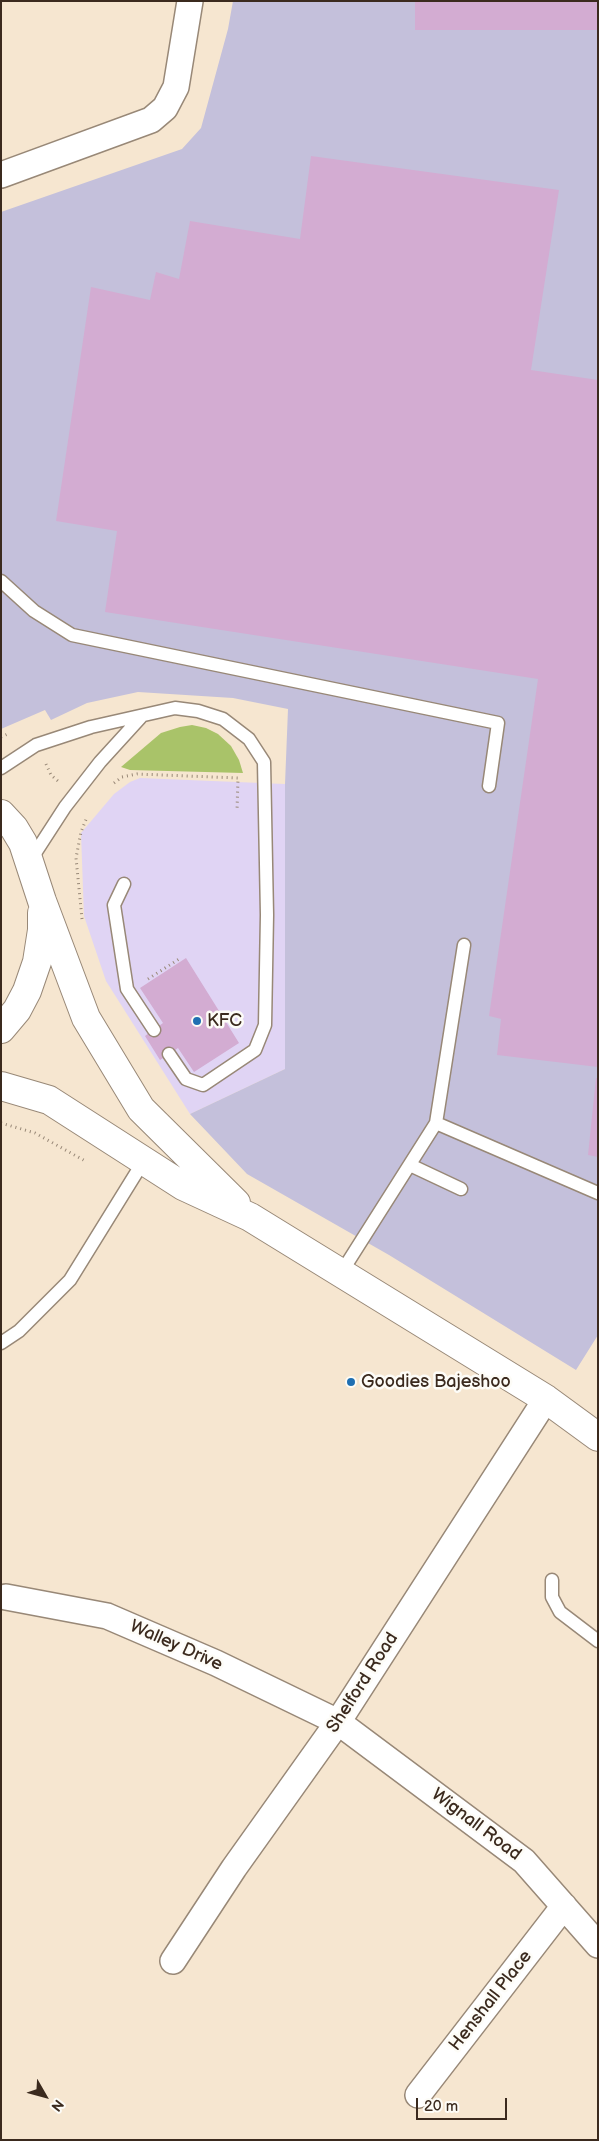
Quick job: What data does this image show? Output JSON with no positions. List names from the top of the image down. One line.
{"streets":{"street":["Walley Drive","Shelford Road","Wignall Road","Henshall Place"]},"crossings":[["Walley Drive","Shelford Road"],["Walley Drive","Wignall Road"],["Shelford Road","Wignall Road"],["Wignall Road","Henshall Place"]],"places":["KFC","Goodies Bajeshoo"],"scale_bar":"20 m","north":"bottom right"}
